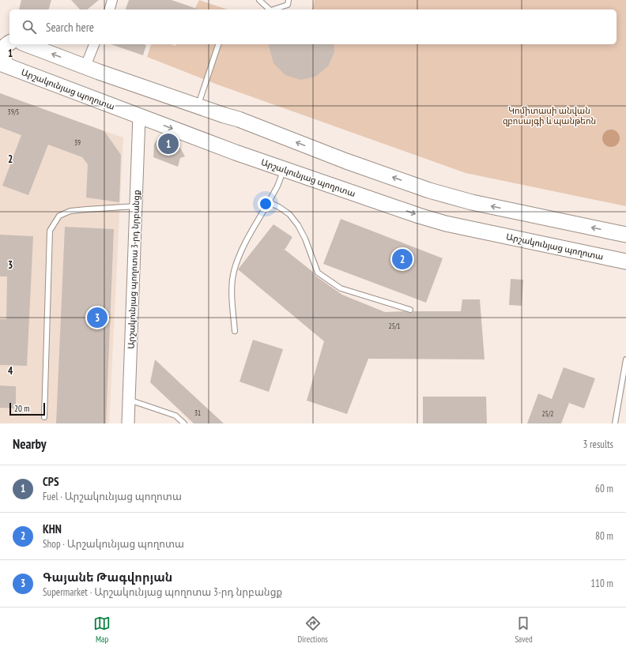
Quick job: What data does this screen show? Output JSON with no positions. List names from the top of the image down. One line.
{"streets":{"main road":["Արշակունյաց պողոտա"],"street":["Արշակունյաց պողոտա 3-րդ նրբանցք"]},"crossings":[["Արշակունյաց պողոտա","Արշակունյաց պողոտա 3-րդ նրբանցք"]],"parks":["Կոմիտասի անվան զբոսայգի և պանթեոն"],"house_numbers":["39/5","39","25/1","31","25/2"],"scale_bar":"20 m","page":{"search":"Search here","pins":["1","2","3"],"scale":"20 m","heading":["Nearby","3 results"],"list":[{"mark":"1","name":"CPS","note":"Fuel · Արշակունյաց պողոտա","value":"60 m"},{"mark":"2","name":"KHN","note":"Shop · Արշակունյաց պողոտա","value":"80 m"},{"mark":"3","name":"Գայանե Թագվորյան","note":"Supermarket · Արշակունյաց պողոտա 3-րդ նրբանցք","value":"110 m"}],"nav":["Map","Directions","Saved"]},"grid":{"rows":["1","2","3","4"]}}
